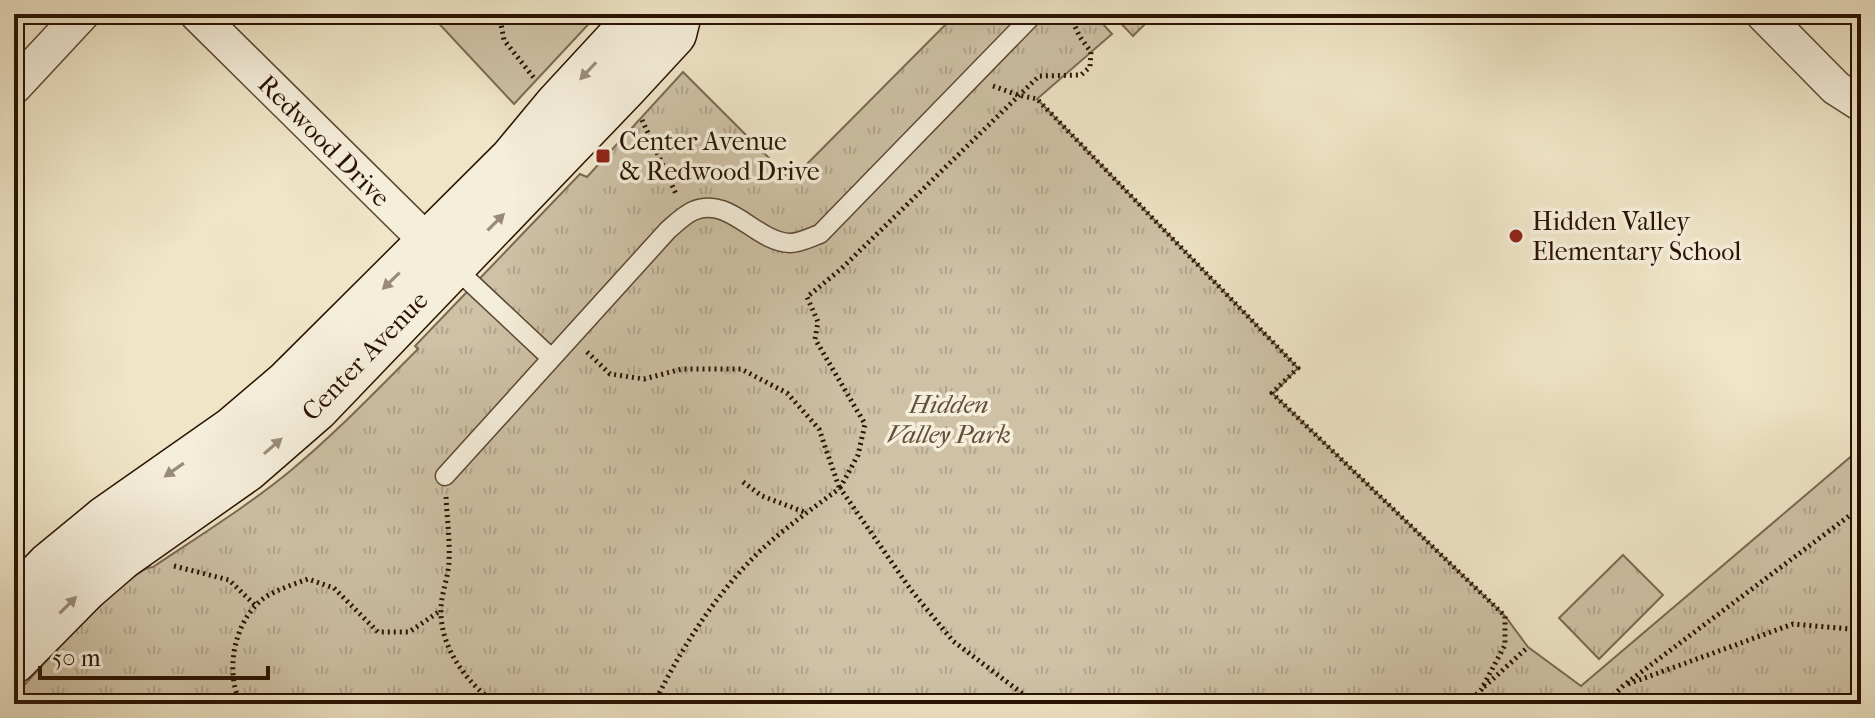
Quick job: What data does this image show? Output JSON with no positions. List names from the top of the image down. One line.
{"streets":{"street":["Redwood Drive","Center Avenue"]},"crossings":[["Redwood Drive","Center Avenue"]],"parks":["Hidden Valley Park"],"places":{"transit":["Center Avenue & Redwood Drive"],"other":["Hidden Valley Elementary School"]},"scale_bar":"50 m"}
